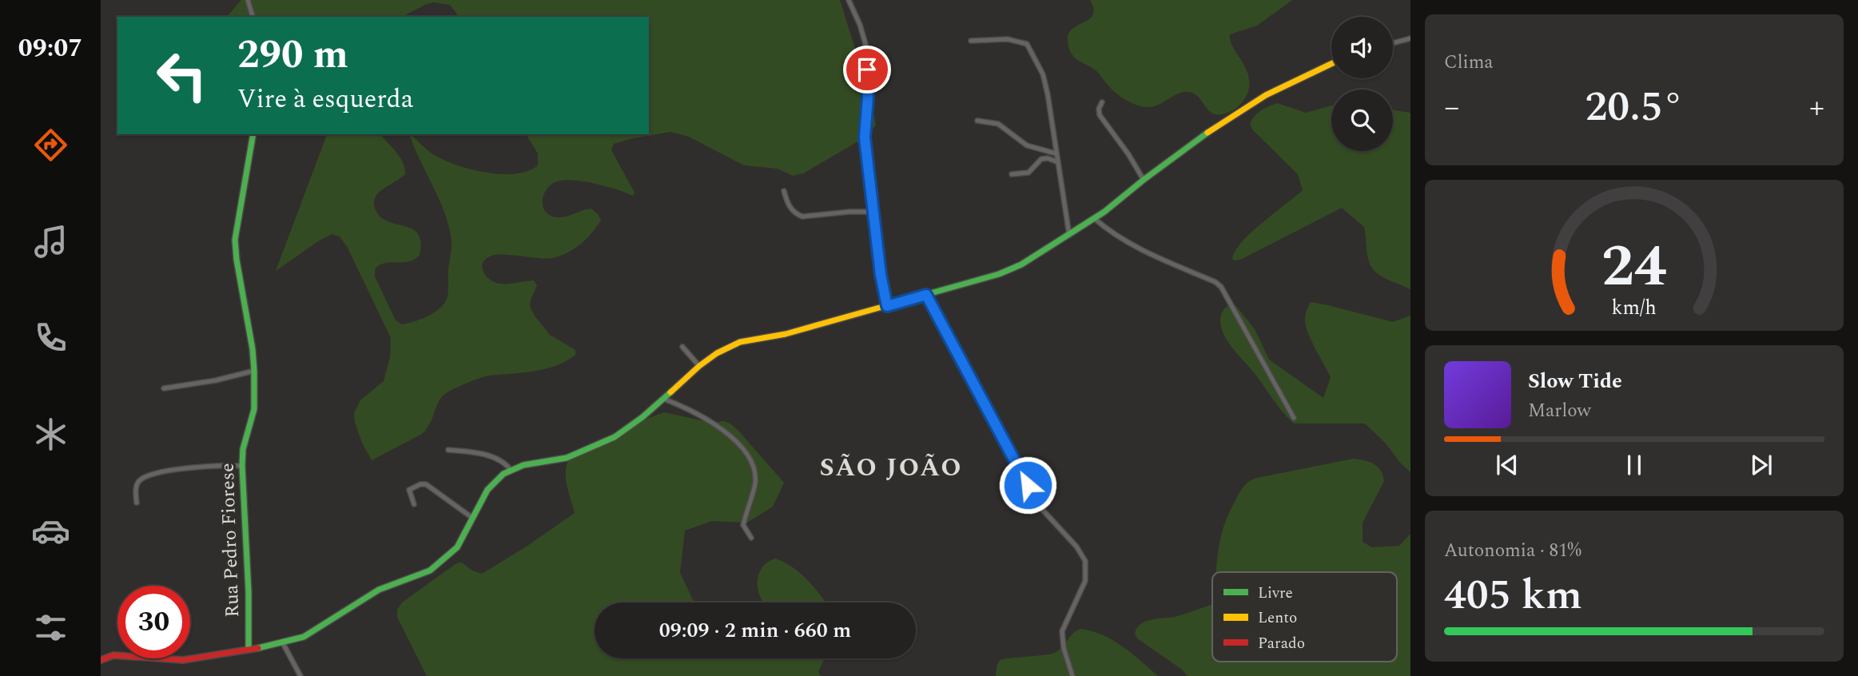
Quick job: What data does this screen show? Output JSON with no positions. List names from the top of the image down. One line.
{"streets":{"street":["Rua Pedro Fiorese"]},"districts":["SÃO JOÃO"],"legend":["Livre","Lento","Parado"],"page":{"tabs":"09:07","tile":["Clima",["Autonomia · 81%","405 km"]],"turn":["290 m","Vire à esquerda"],"heat":["−","20.5°","+"],"song":["Slow Tide","Marlow"],"limit":"30","trip":"09:09 · 2 min · 660 m","gauge":["24","km/h"]}}
